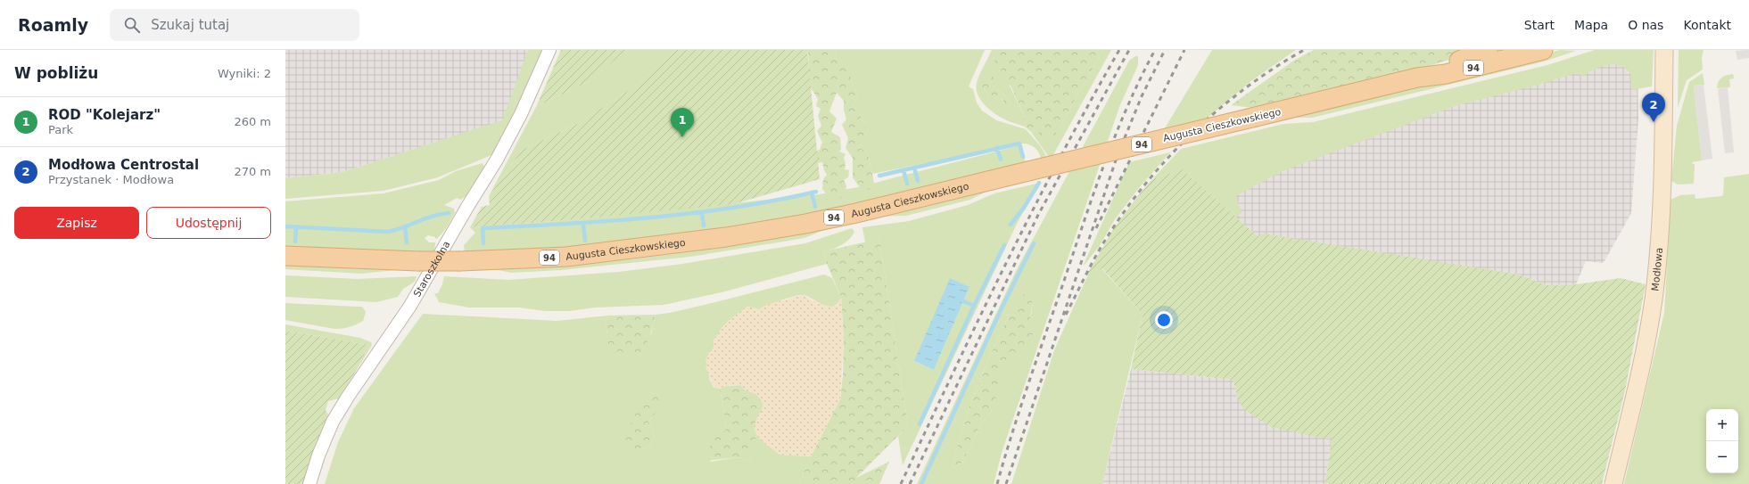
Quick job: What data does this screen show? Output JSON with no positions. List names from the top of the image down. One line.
{"streets":{"main road":["94","Augusta Cieszkowskiego"],"street":["Staroszkolna","Modłowa"]},"page":{"header":"Roamly","search":"Szukaj tutaj","nav":["Start","Mapa","O nas","Kontakt"],"heading":["W pobliżu","Wyniki: 2"],"pins":["2","1"],"list":[{"mark":"1","name":"ROD \"Kolejarz\"","note":"Park","value":"260 m"},{"mark":"2","name":"Modłowa Centrostal","note":"Przystanek · Modłowa","value":"270 m"}],"buttons":["Zapisz","Udostępnij"],"map_buttons":["+","−"]}}
